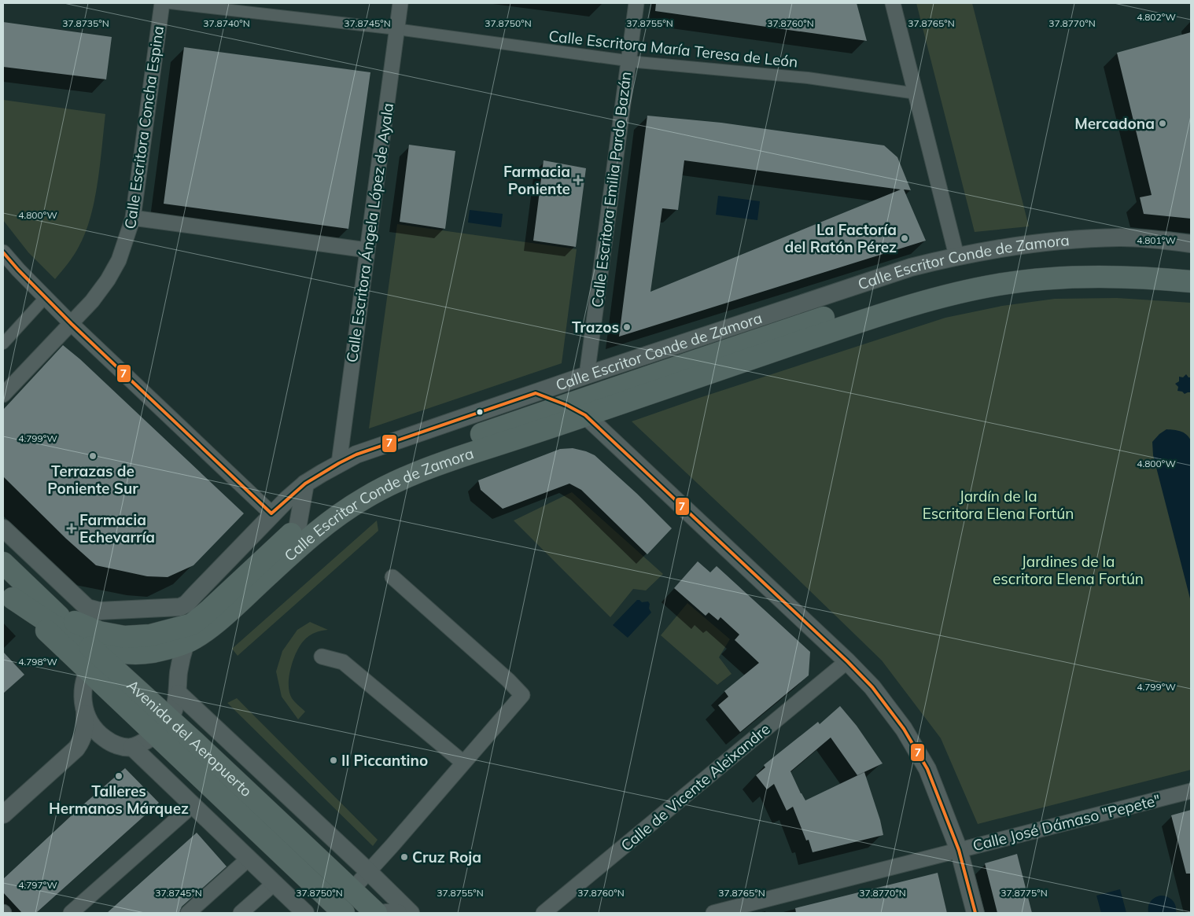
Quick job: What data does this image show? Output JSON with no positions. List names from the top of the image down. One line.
{"streets":{"main road":["Calle Escritor Conde de Zamora","Avenida del Aeropuerto"],"street":["Calle Escritora María Teresa de León","Calle Escritora Concha Espina","Calle Escritora Emilia Pardo Bazán","Calle Escritora Ángela López de Ayala","Calle de Vicente Aleixandre","Calle José Dámaso \"Pepete\""]},"crossings":[["Calle Escritora María Teresa de León","Calle Escritora Emilia Pardo Bazán"],["Calle Escritora María Teresa de León","Calle Escritora Ángela López de Ayala"],["Calle Escritora Emilia Pardo Bazán","Calle Escritor Conde de Zamora"],["Calle Escritora Ángela López de Ayala","Calle Escritor Conde de Zamora"]],"parks":["Jardín de la Escritora Elena Fortún","Jardines de la escritora Elena Fortún"],"places":{"other":["Mercadona","La Factoría del Ratón Pérez","Trazos","Terrazas de Poniente Sur","Il Piccantino","Talleres Hermanos Márquez","Cruz Roja"],"health":["Farmacia Poniente","Farmacia Echevarría"]},"lines":["transit line 7"],"coordinates":["4.802°W","37.8735°N","37.8740°N","37.8745°N","37.8750°N","37.8755°N","37.8760°N","37.8765°N","37.8770°N","4.800°W","4.801°W","4.799°W","4.798°W","4.797°W","37.8775°N"]}
